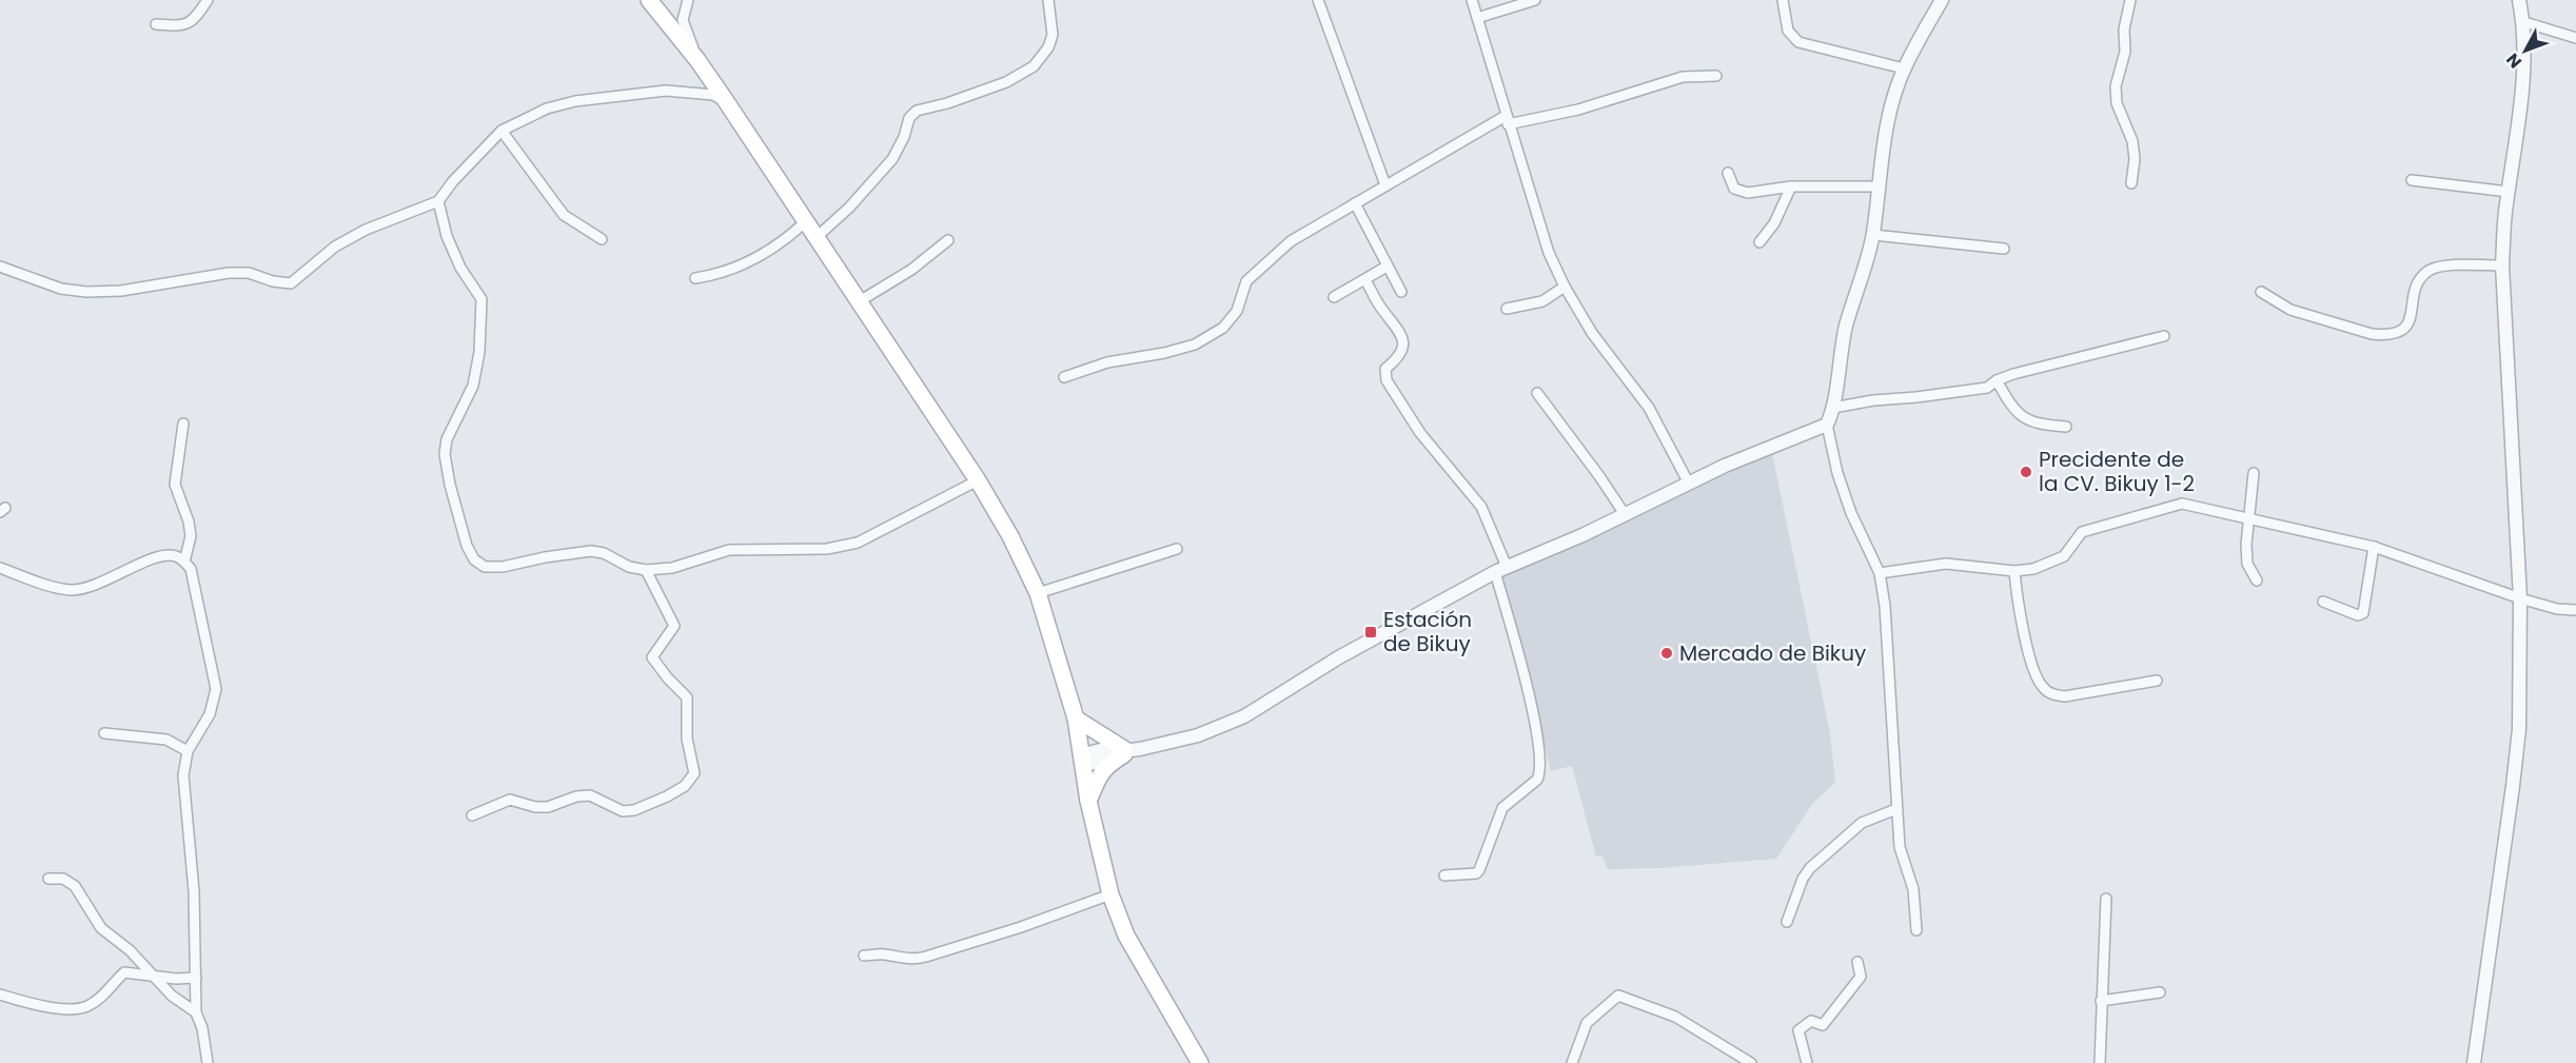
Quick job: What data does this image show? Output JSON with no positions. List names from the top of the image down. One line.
{"places":{"other":["Precidente de la CV. Bikuy 1-2","Mercado de Bikuy"],"transit":["Estación de Bikuy"]},"north":"bottom left"}
